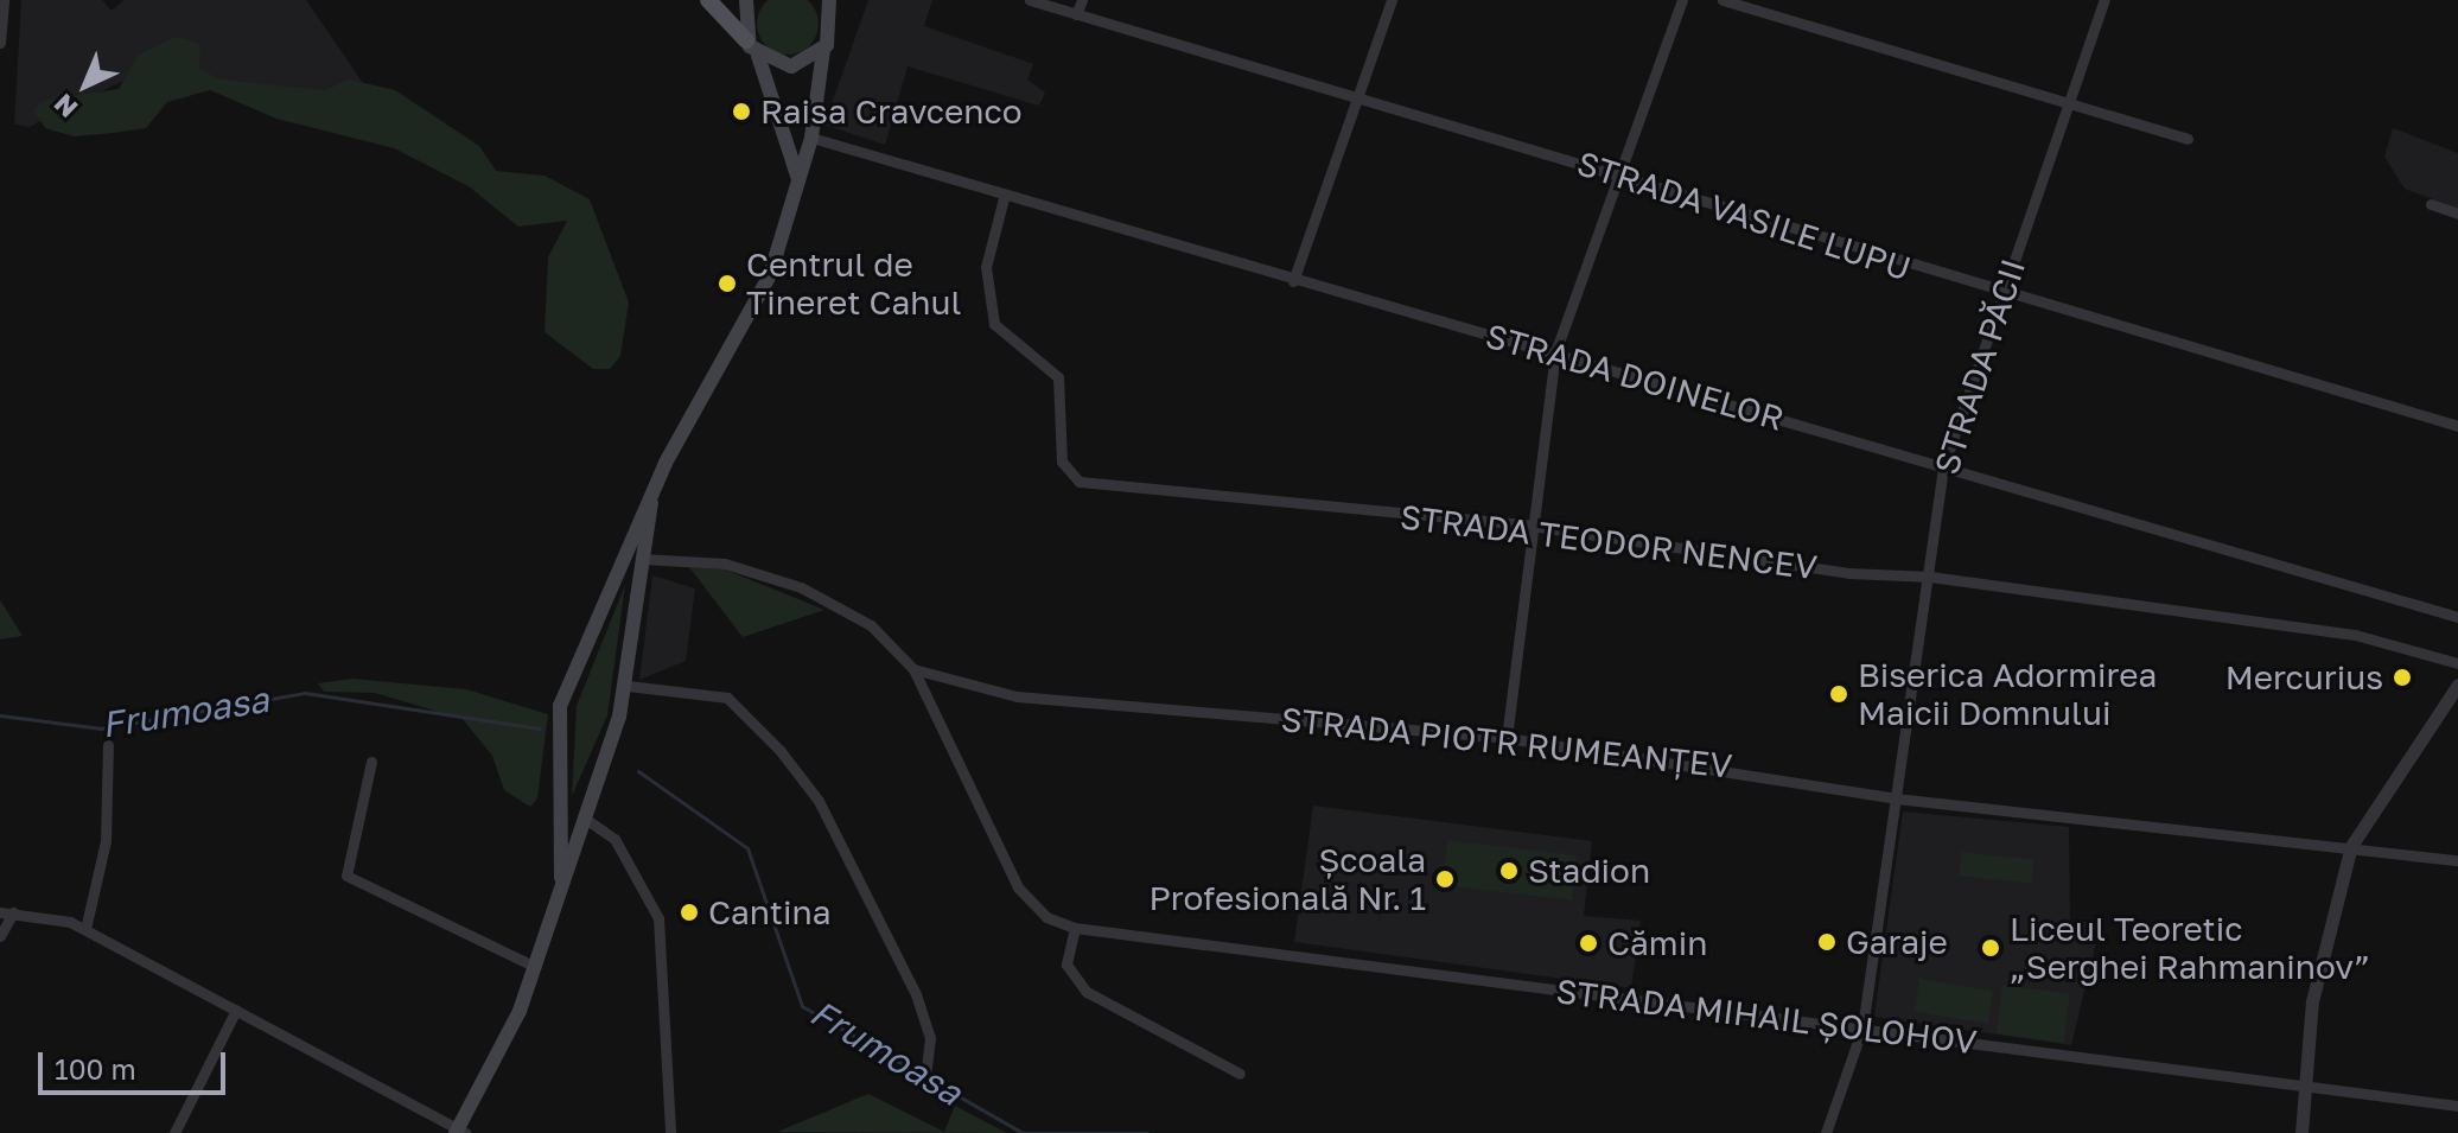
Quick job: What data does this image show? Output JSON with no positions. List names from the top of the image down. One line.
{"streets":{"street":["STRADA VASILE LUPU","STRADA PĂCII","STRADA DOINELOR","STRADA TEODOR NENCEV","STRADA PIOTR RUMEANȚEV","STRADA MIHAIL ȘOLOHOV"]},"crossings":[["STRADA VASILE LUPU","STRADA PĂCII"],["STRADA PĂCII","STRADA DOINELOR"],["STRADA PĂCII","STRADA TEODOR NENCEV"],["STRADA PĂCII","STRADA PIOTR RUMEANȚEV"],["STRADA PĂCII","STRADA MIHAIL ȘOLOHOV"],["STRADA DOINELOR","STRADA TEODOR NENCEV"],["STRADA PIOTR RUMEANȚEV","STRADA MIHAIL ȘOLOHOV"]],"water":["Frumoasa"],"places":["Raisa Cravcenco","Centrul de Tineret Cahul","Mercurius","Biserica Adormirea Maicii Domnului","Stadion","Școala Profesională Nr. 1","Cantina","Garaje","Cămin","Liceul Teoretic „Serghei Rahmaninov”"],"scale_bar":"100 m","north":"bottom left"}
